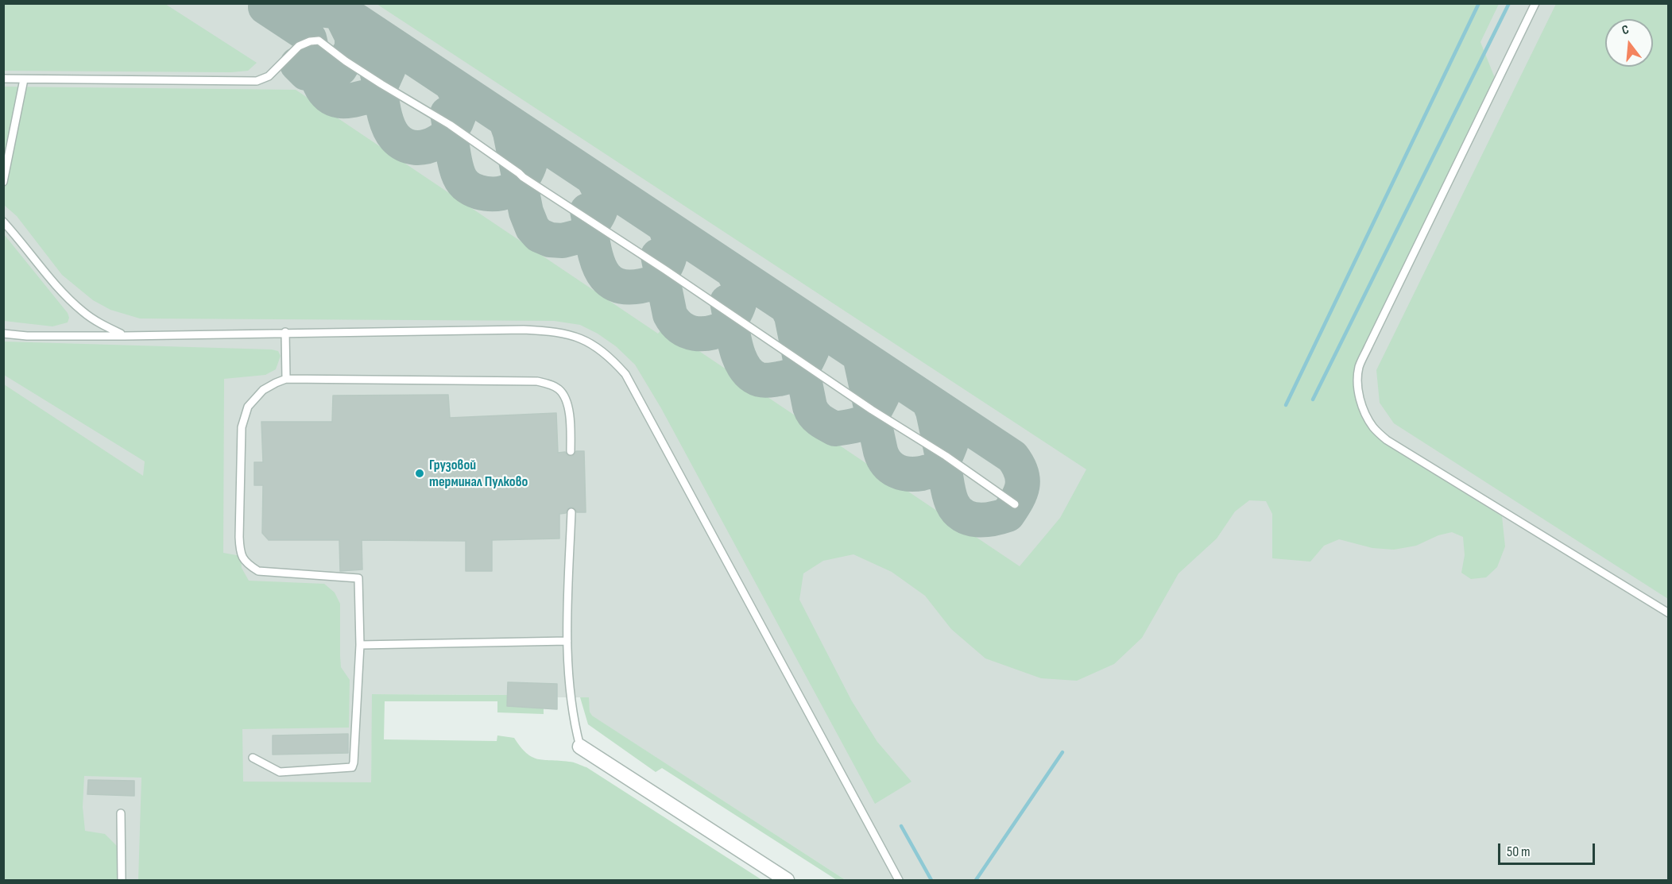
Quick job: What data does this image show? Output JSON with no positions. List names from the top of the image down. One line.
{"places":["Грузовой терминал Пулково"],"scale_bar":"50 m","north":"top"}
